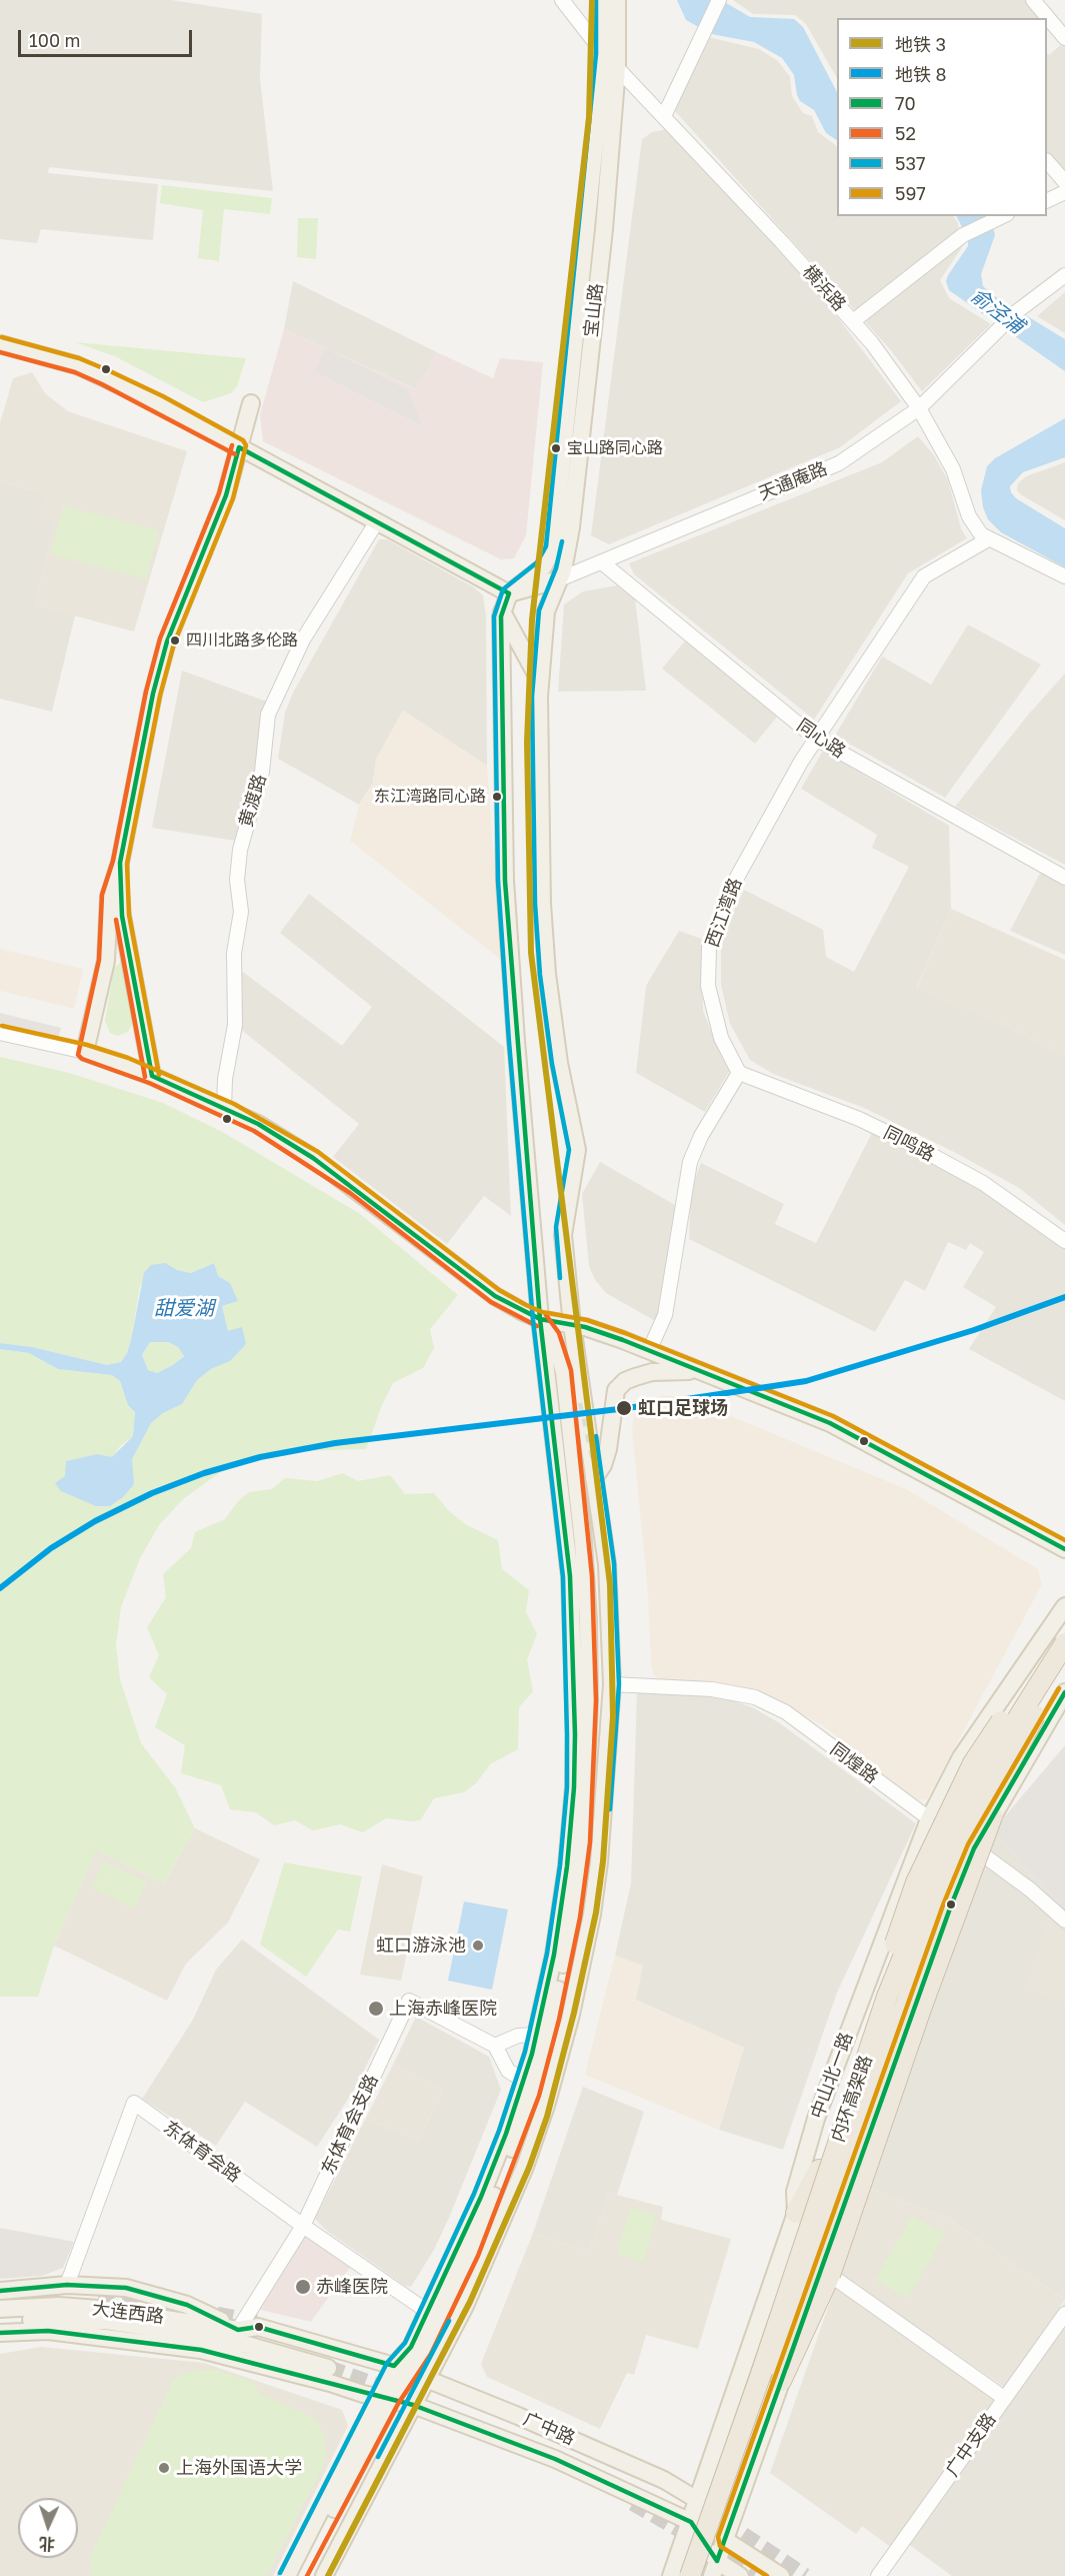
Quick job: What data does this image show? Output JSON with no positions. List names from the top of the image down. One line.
{"streets":{"highway":["内环高架路"],"main road":["宝山路","中山北一路","大连西路","广中路"],"street":["横浜路","天通庵路","同心路","黄渡路","西江湾路","同鸣路","同煌路","东体育会支路","东体育会路","广中支路"]},"crossings":[["横浜路","宝山路"],["横浜路","天通庵路"],["横浜路","西江湾路"],["宝山路","天通庵路"],["天通庵路","同心路"],["同心路","西江湾路"],["西江湾路","同鸣路"],["同煌路","中山北一路"],["中山北一路","广中路"],["东体育会支路","东体育会路"],["东体育会支路","大连西路"],["大连西路","广中路"]],"water":["俞泾浦","甜爱湖"],"places":["宝山路同心路","四川北路多伦路","东江湾路同心路","虹口足球场","虹口游泳池","上海赤峰医院","赤峰医院","上海外国语大学"],"lines":["metro line 3","transit line 537","transit line 597","transit line 52","transit line 70","metro line 8"],"legend":["地铁 3","地铁 8","70","52","537","597"],"scale_bar":"100 m","north":"bottom"}
